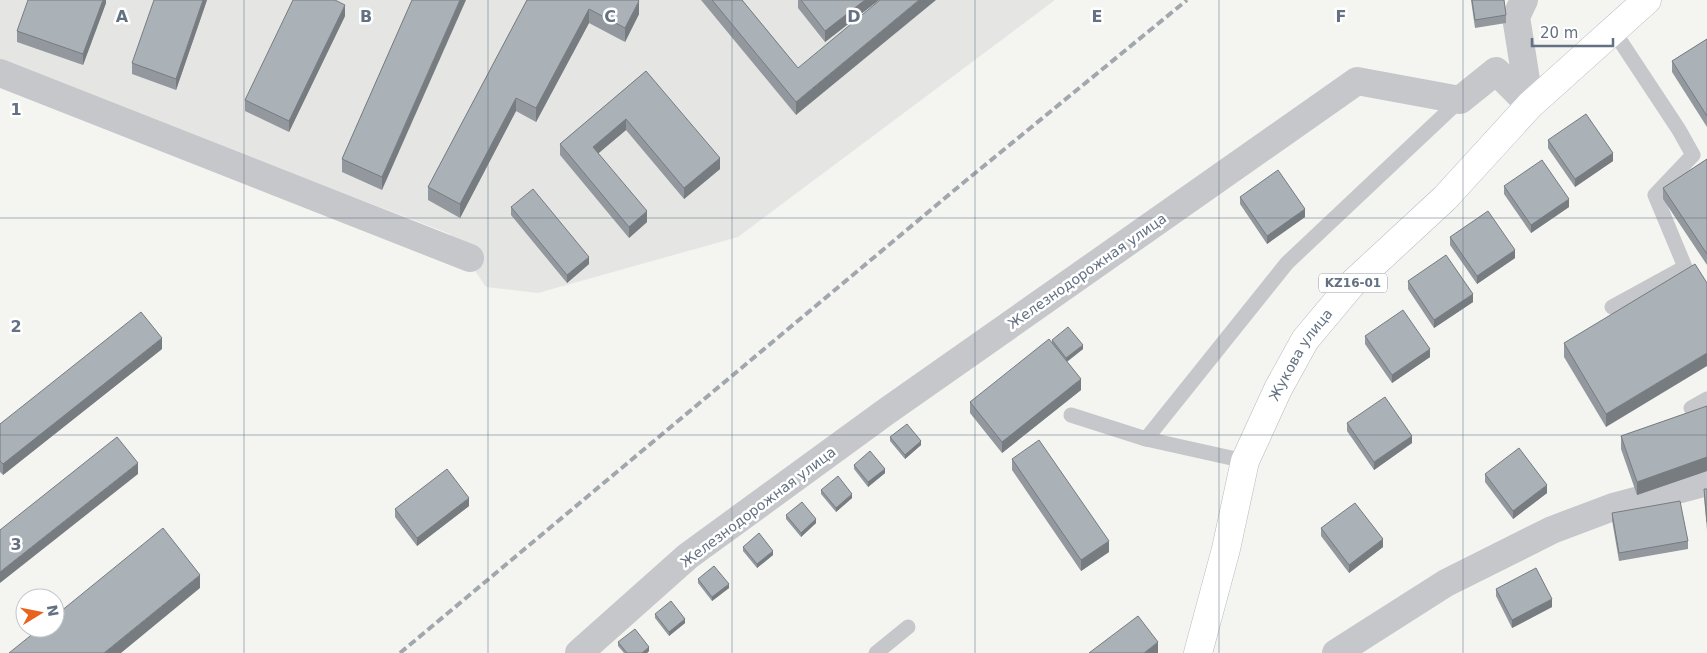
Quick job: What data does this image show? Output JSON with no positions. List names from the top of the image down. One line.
{"streets":{"main road":["KZ16-01","Жукова улица"],"street":["Железнодорожная улица"]},"scale_bar":"20 m","north":"right","grid":{"columns":["A","B","C","D","E","F"],"rows":["1","2","3"]}}
